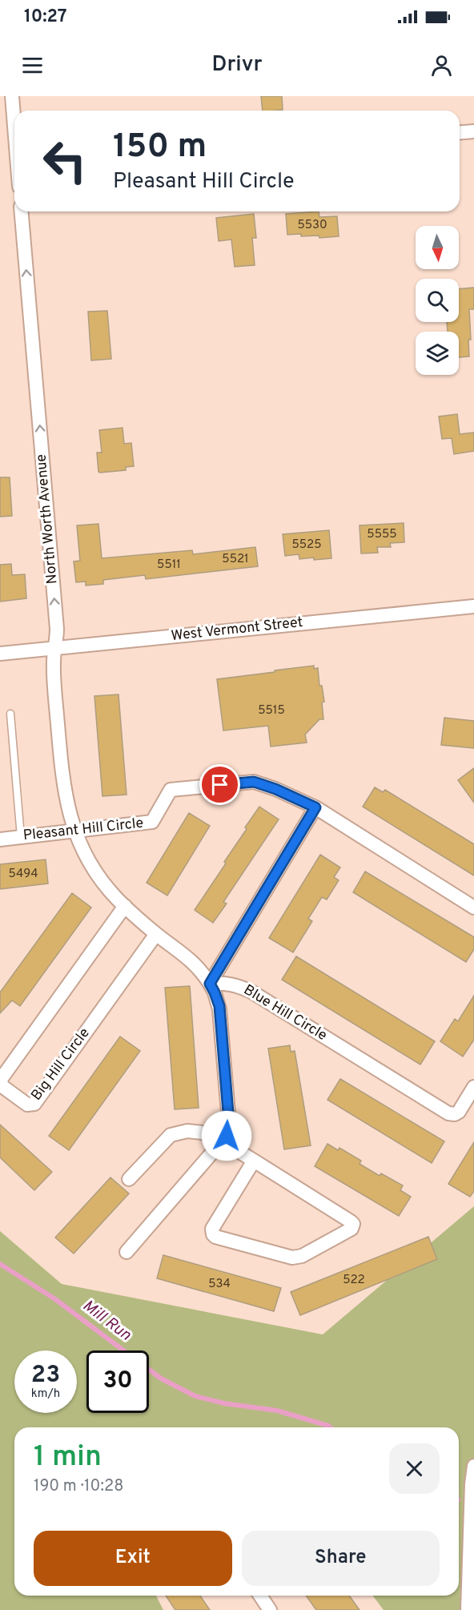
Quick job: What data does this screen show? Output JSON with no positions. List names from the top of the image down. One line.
{"streets":{"street":["North Worth Avenue","West Vermont Street","Pleasant Hill Circle","Blue Hill Circle","Big Hill Circle"]},"crossings":[["North Worth Avenue","West Vermont Street"],["North Worth Avenue","Pleasant Hill Circle"]],"one_way":["North Worth Avenue"],"water":["Mill Run"],"house_numbers":["5530","5555","5525","5521","5511","5515","5494","522","534"],"north":"bottom","page":{"status":"10:27","header":"Drivr","turn":["150 m","Pleasant Hill Circle"],"speed":"23 km/h","limit":"30","heading":["1 min","190 m · 10:28"],"buttons":["Exit","Share"]}}
